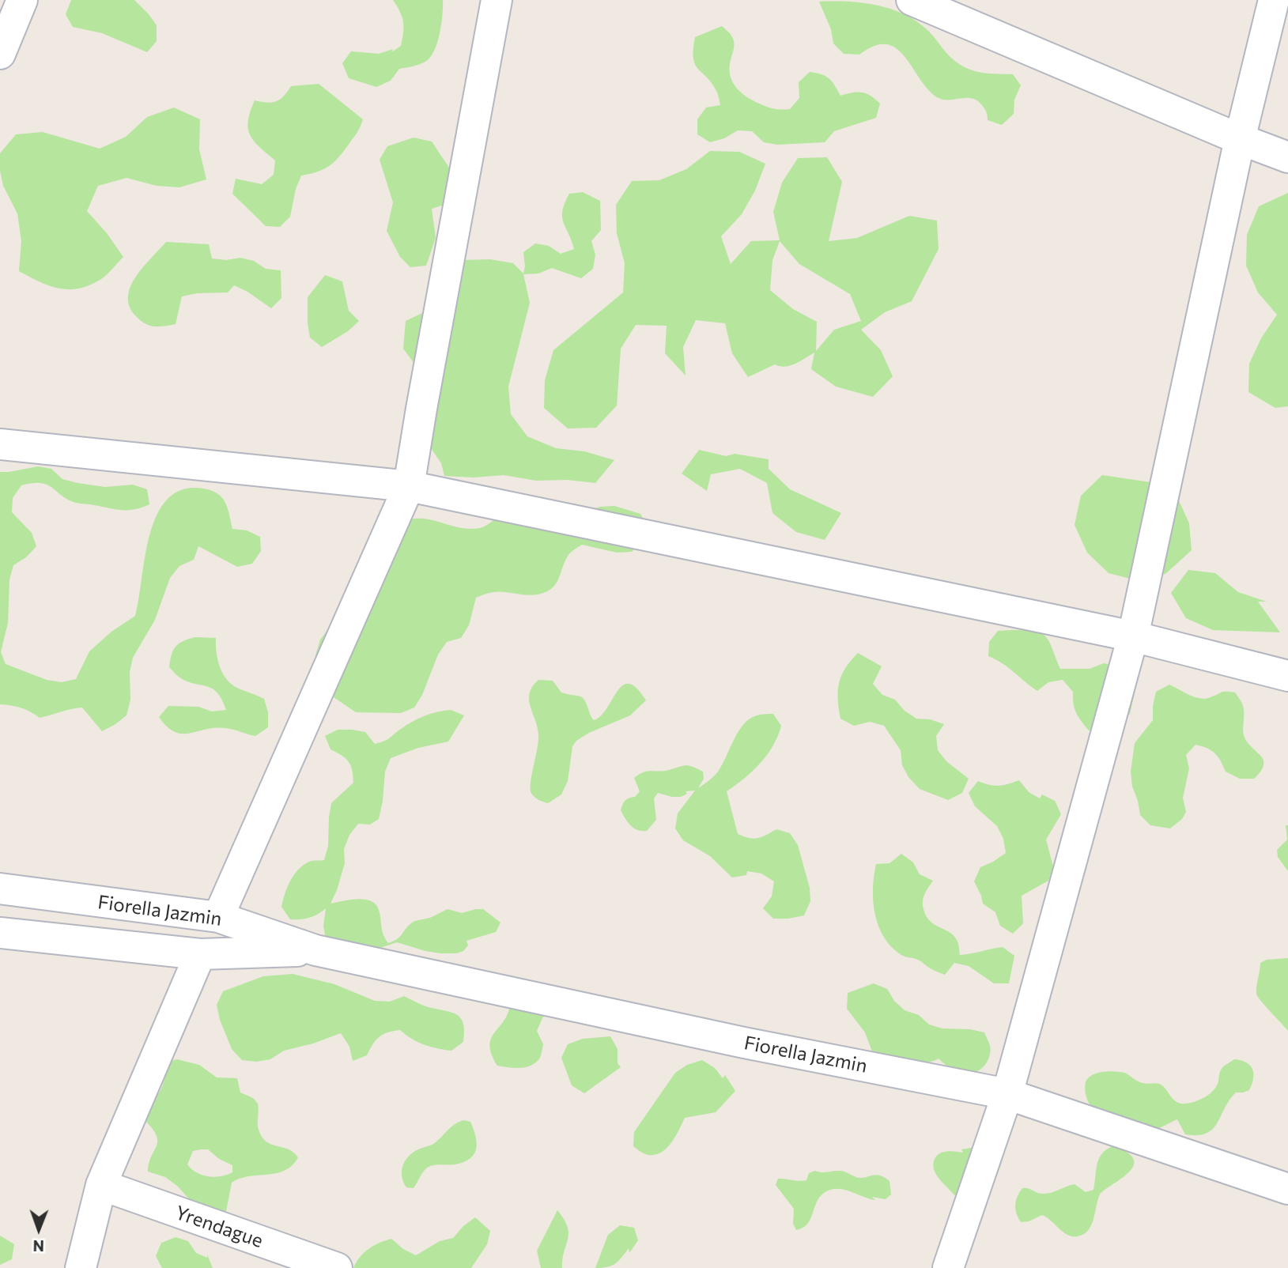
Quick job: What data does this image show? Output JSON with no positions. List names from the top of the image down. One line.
{"streets":{"street":["Fiorella Jazmin","Yrendague"]},"north":"bottom"}
